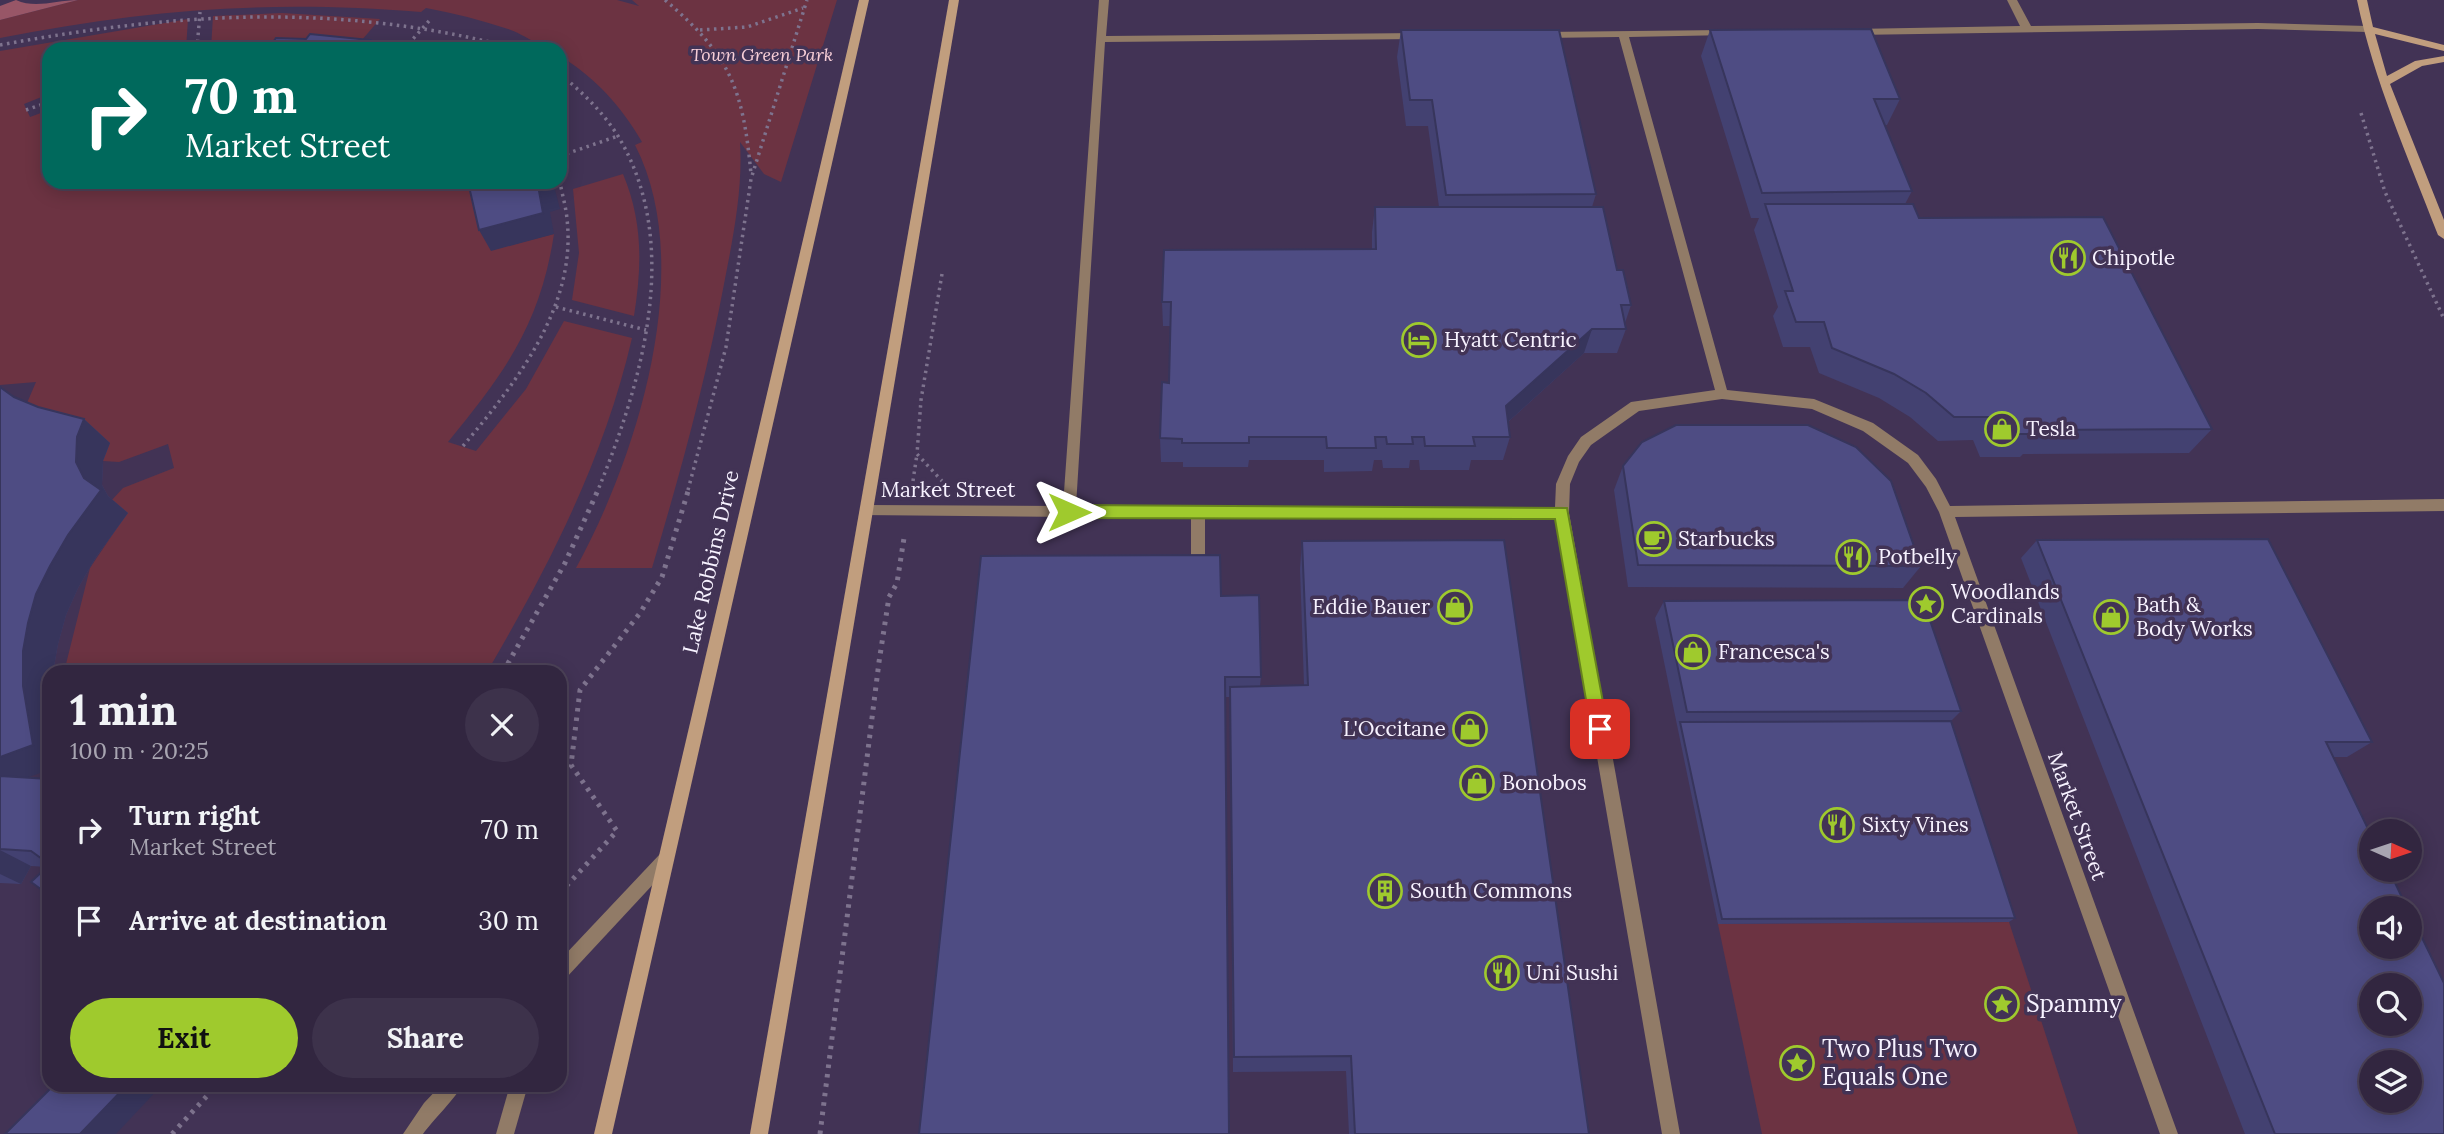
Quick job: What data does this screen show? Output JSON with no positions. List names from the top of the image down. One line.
{"streets":{"street":["Lake Robbins Drive"],"lane":["Market Street"]},"parks":["Town Green Park"],"places":{"restaurant":["Chipotle","Potbelly","Sixty Vines","Uni Sushi"],"hotel":["Hyatt Centric"],"shop":["Tesla","Eddie Bauer","Bath & Body Works","Francesca's","L'Occitane","Bonobos"],"cafe":["Starbucks"],"place":["Woodlands Cardinals","Spammy","Two Plus Two Equals One"],"building":["South Commons"]},"north":"right","page":{"turn":["70 m","Market Street"],"heading":["1 min","100 m · 20:25"],"list":[{"name":"Turn right","note":"Market Street","value":"70 m"},{"name":"Arrive at destination","value":"30 m"}],"buttons":["Exit","Share"]}}
